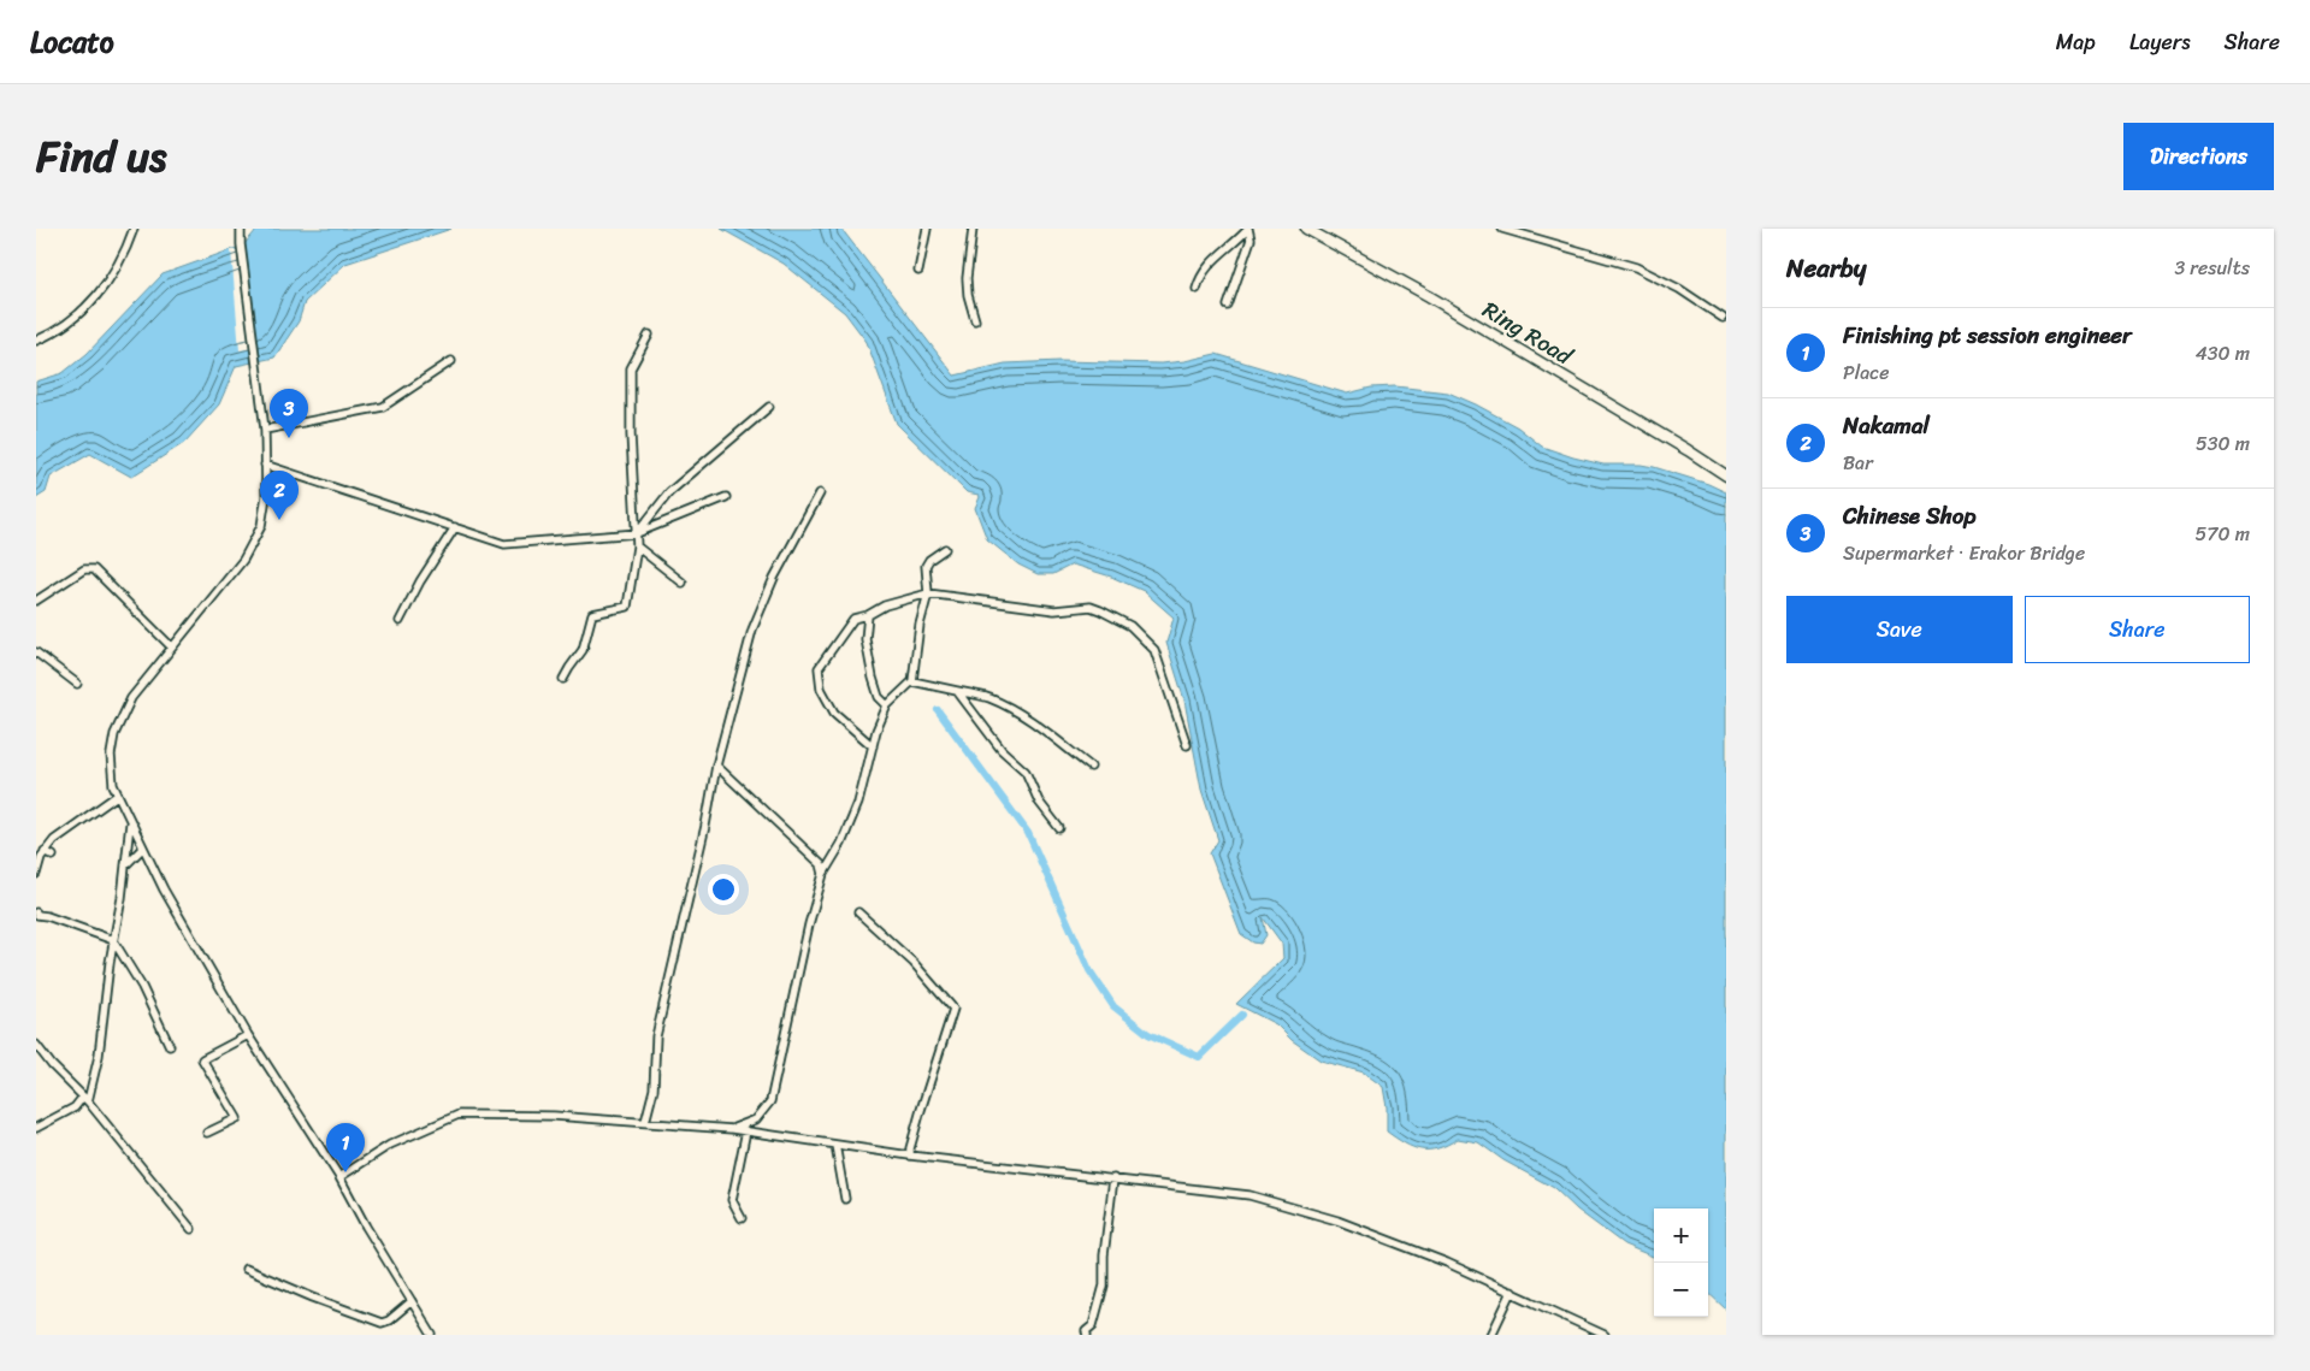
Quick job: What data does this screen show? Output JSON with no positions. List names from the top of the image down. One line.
{"streets":{"main road":["Ring Road"]},"page":{"header":"Locato","nav":["Map","Layers","Share"],"title":"Find us","buttons":["Directions",["Save","Share"]],"heading":["Nearby","3 results"],"list":[{"mark":"1","name":"Finishing pt session engineer","note":"Place","value":"430 m"},{"mark":"2","name":"Nakamal","note":"Bar","value":"530 m"},{"mark":"3","name":"Chinese Shop","note":"Supermarket · Erakor Bridge","value":"570 m"}],"pins":["3","2","1"],"map_buttons":["+","−"]}}
